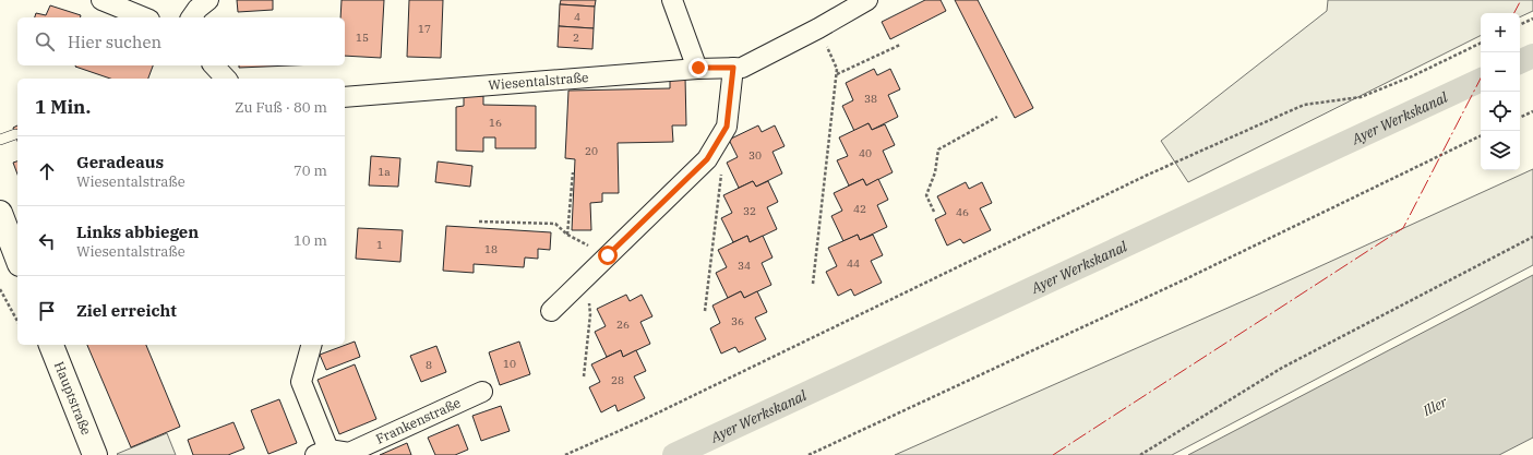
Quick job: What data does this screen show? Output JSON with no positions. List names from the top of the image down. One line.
{"streets":{"main road":["Hauptstraße"],"street":["Wiesentalstraße","Frankenstraße"]},"water":["Ayer Werkskanal","Iller"],"house_numbers":["4","17","15","2","38","16","20","40","30","1a","42","32","46","1","18","44","34","36","26","10","8","28"],"page":{"map_buttons":["+","−"],"search":"Hier suchen","heading":["1 Min.","Zu Fuß · 80 m"],"list":[["Geradeaus","Wiesentalstraße","70 m"],["Links abbiegen","Wiesentalstraße","10 m"],"Ziel erreicht"]}}
